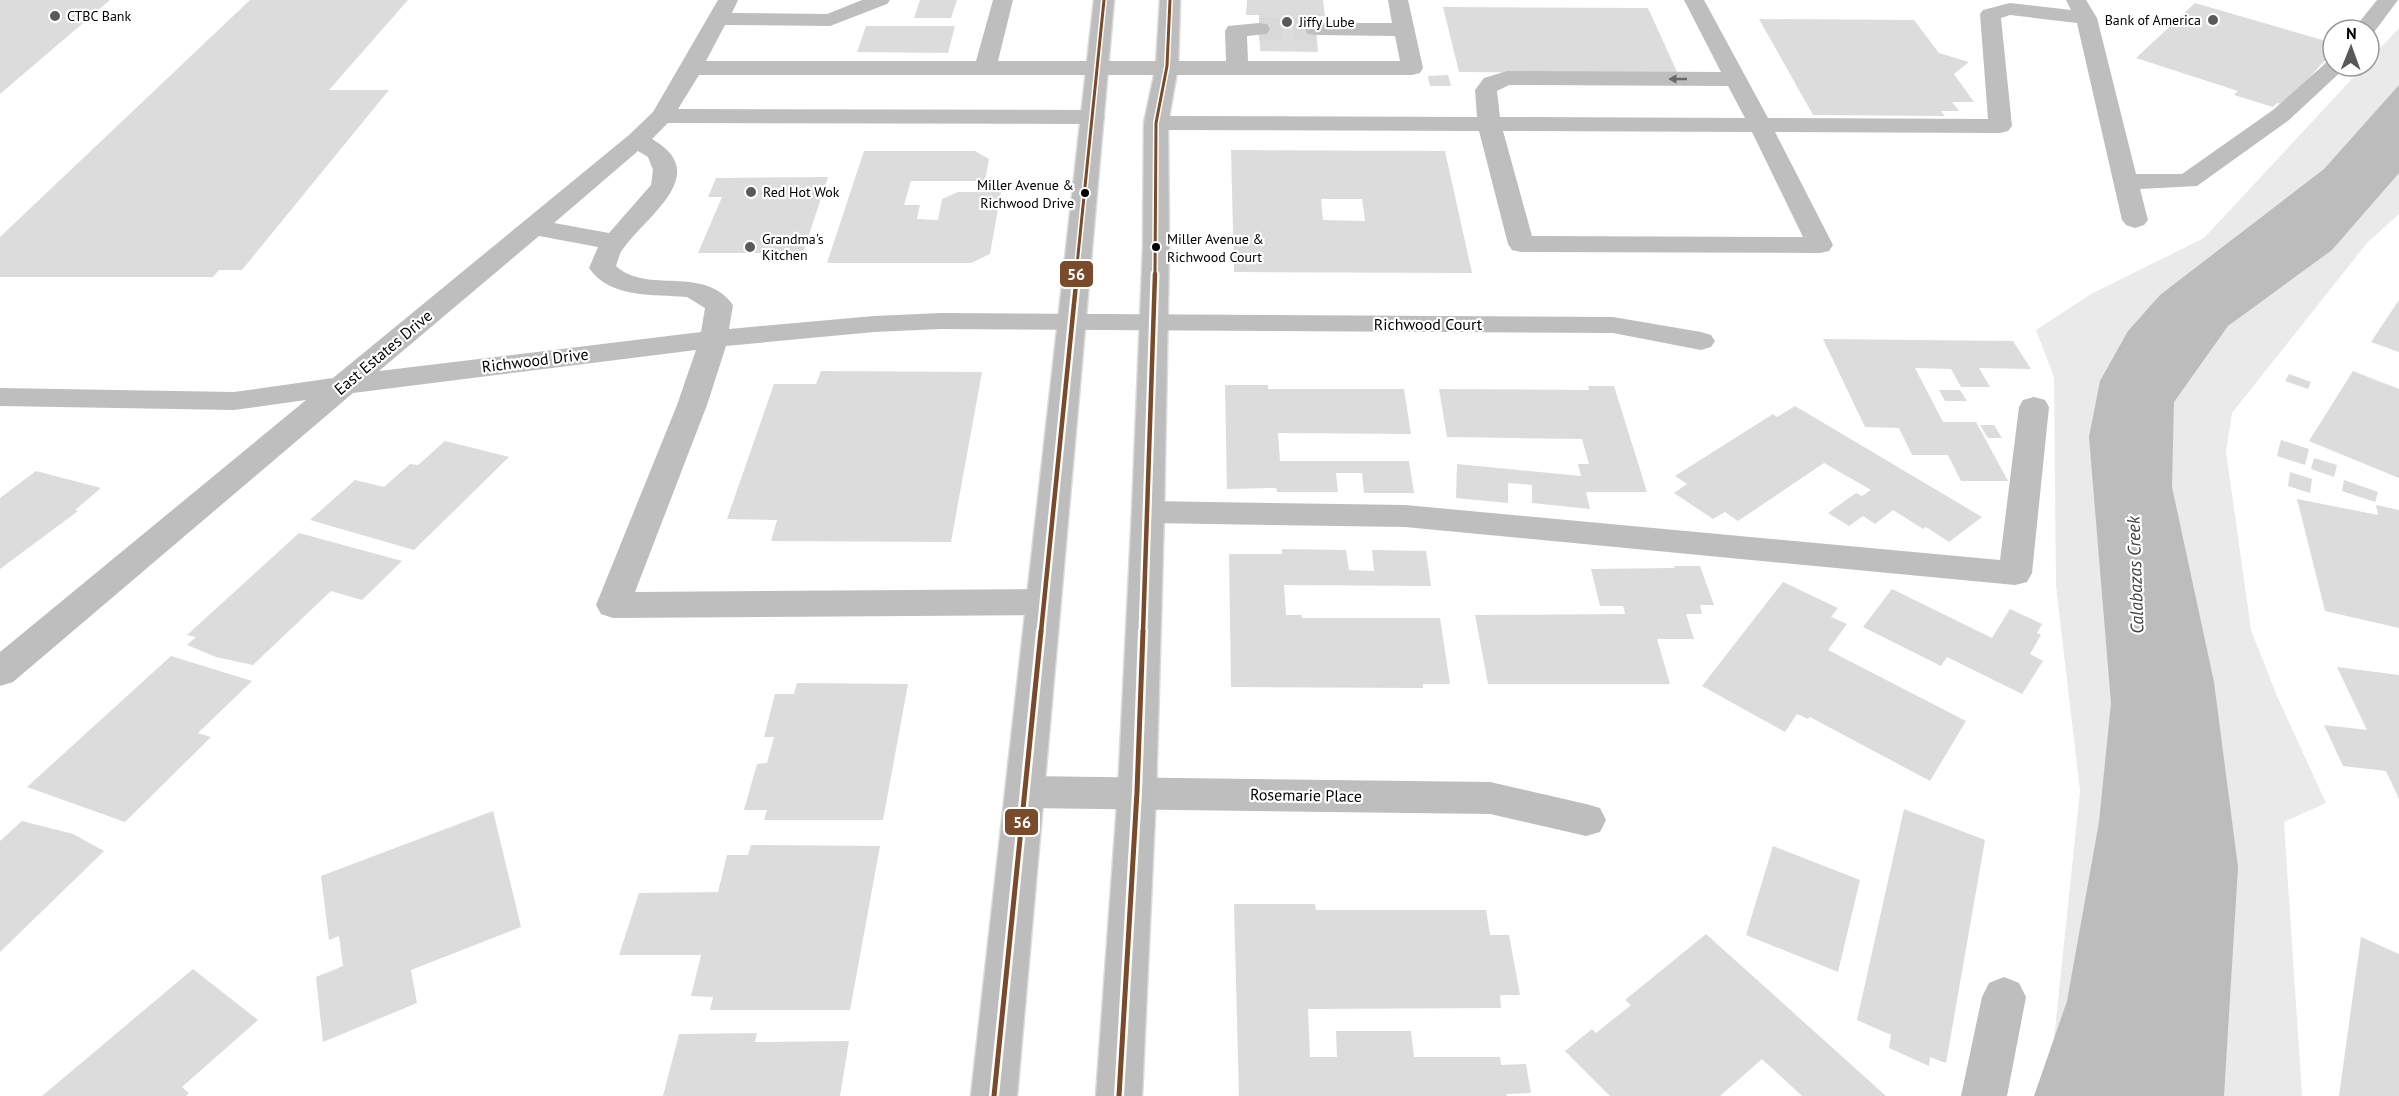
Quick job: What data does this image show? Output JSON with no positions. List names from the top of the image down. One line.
{"streets":{"street":["Richwood Court","East Estates Drive","Richwood Drive","Rosemarie Place"]},"crossings":[["Richwood Court","Richwood Drive"],["East Estates Drive","Richwood Drive"]],"water":["Calabazas Creek"],"places":["CTBC Bank","Bank of America","Jiffy Lube","Red Hot Wok","Miller Avenue & Richwood Drive","Grandma's Kitchen","Miller Avenue & Richwood Court"],"lines":["transit line 56"],"north":"top"}
